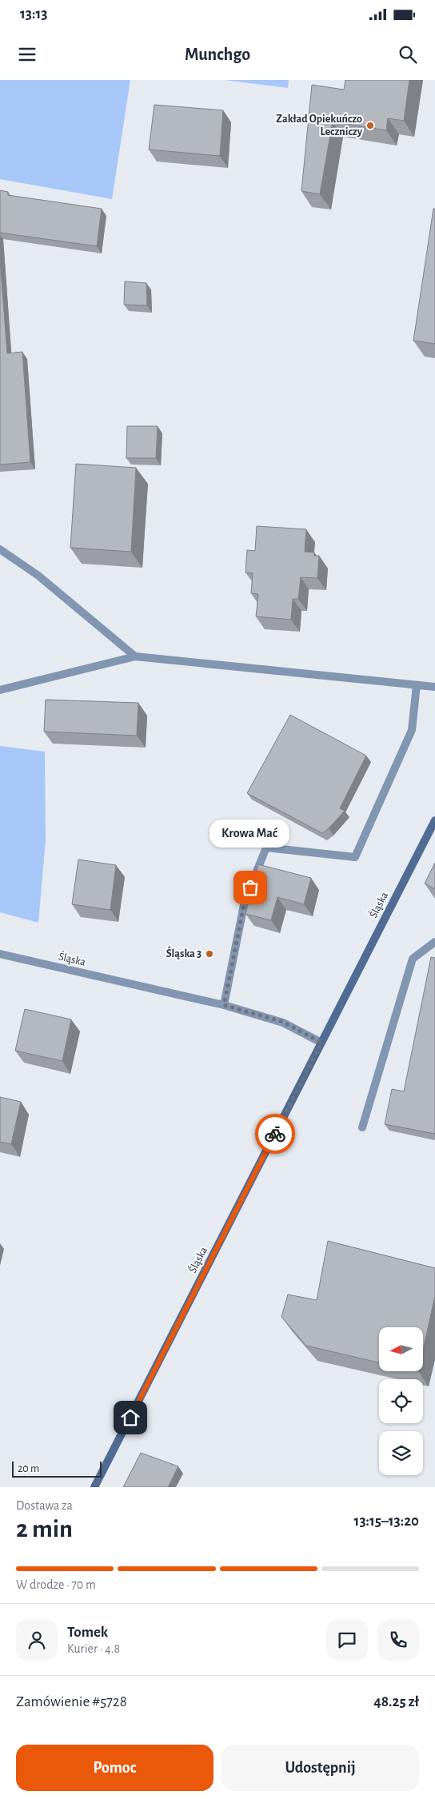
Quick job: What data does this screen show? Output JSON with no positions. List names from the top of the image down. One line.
{"streets":{"main road":["Śląska"]},"places":["Zakład Opiekuńczo Leczniczy","Krowa Mać","Śląska 3"],"scale_bar":"20 m","north":"left","page":{"status":"13:13","header":"Munchgo","bubble":"Krowa Mać","scale":"20 m","heading":["2 min","Dostawa za","13:15–13:20"],"panel":["Tomek","Kurier · 4.8","Zamówienie #5728","48.25 zł"],"bar":"W drodze · 70 m","buttons":["Pomoc","Udostępnij"]}}
